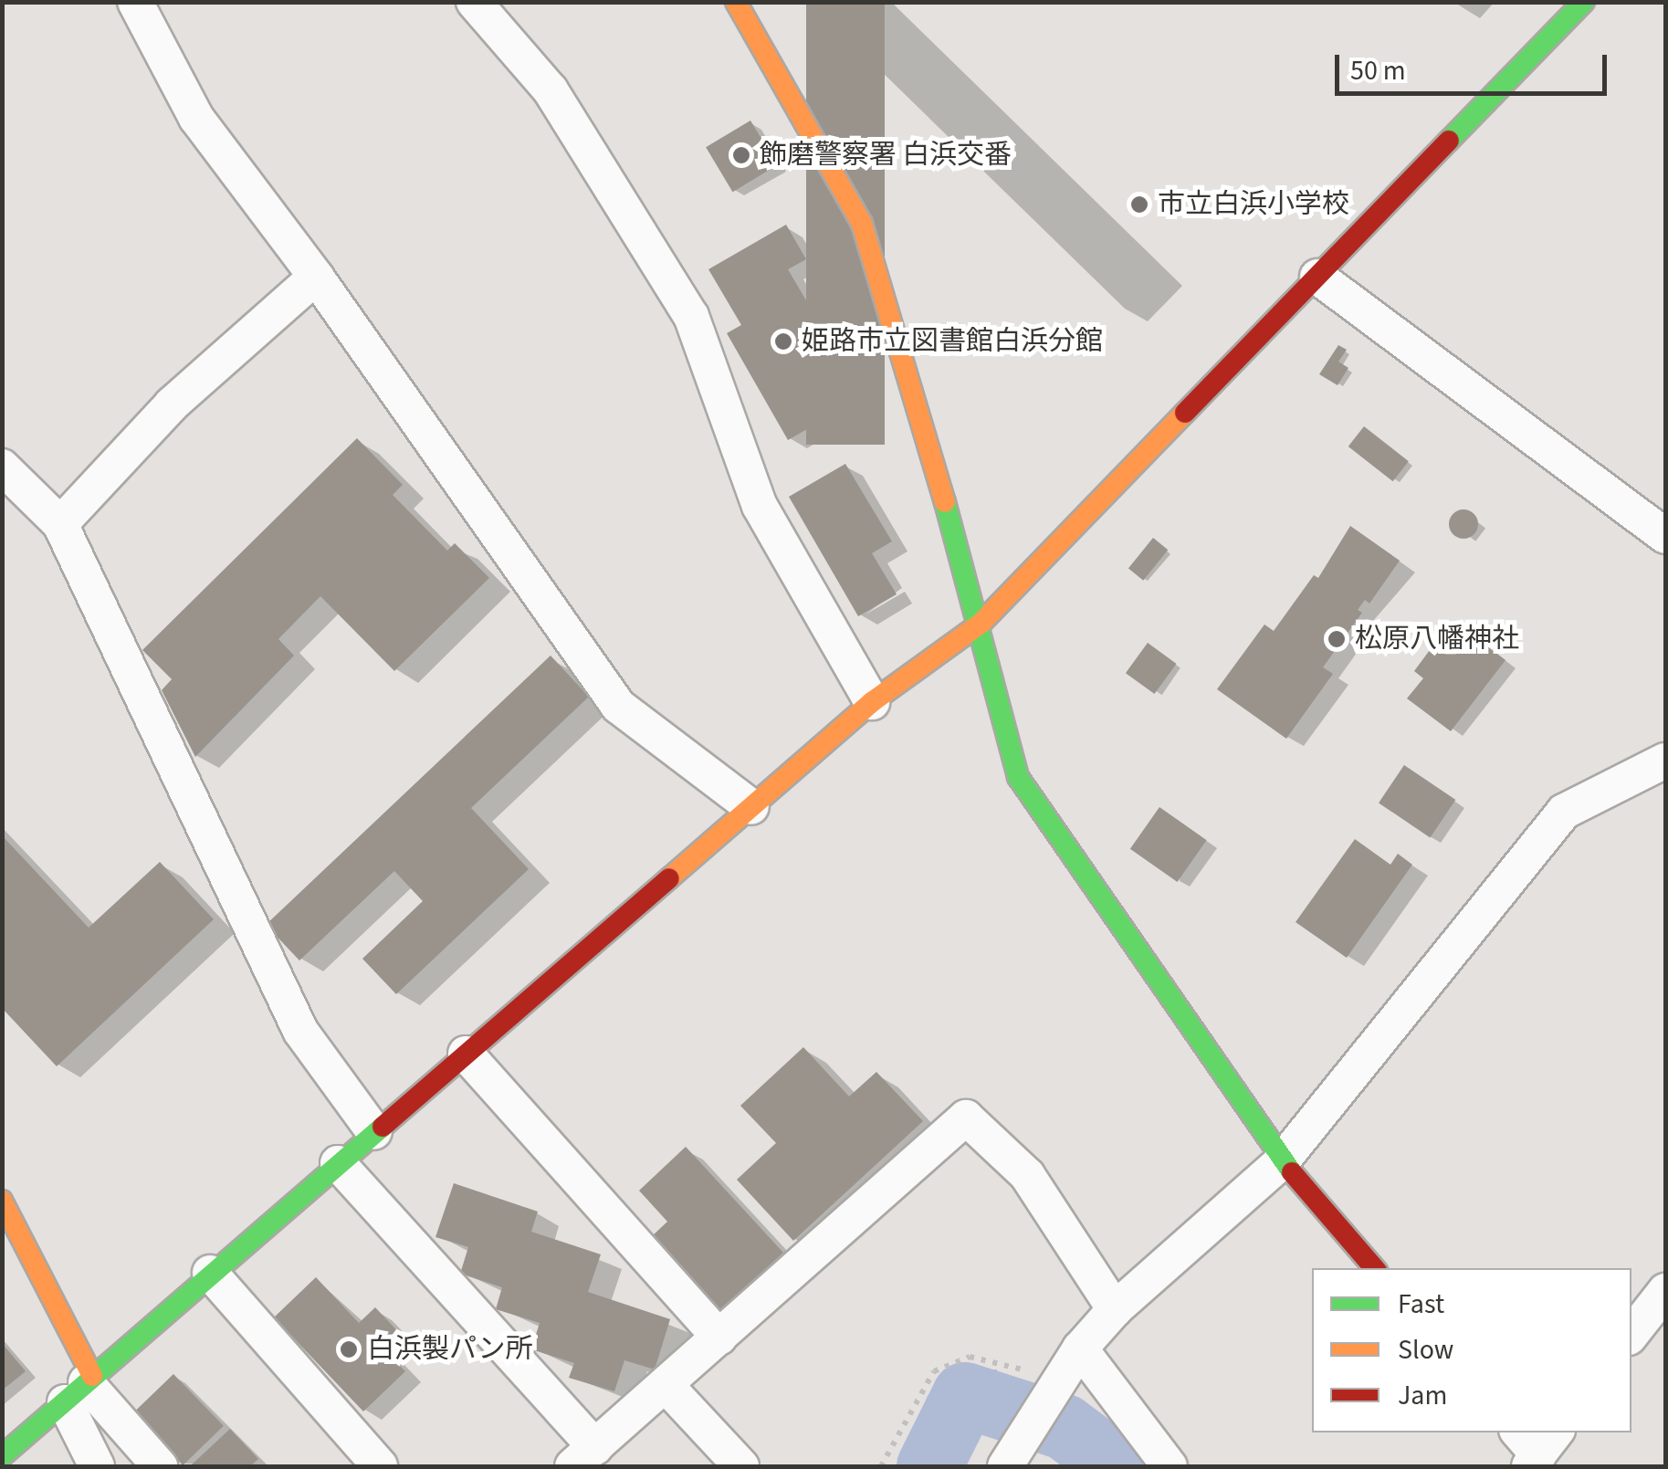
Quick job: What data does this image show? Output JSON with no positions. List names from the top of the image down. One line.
{"places":["飾磨警察署 白浜交番","市立白浜小学校","姫路市立図書館白浜分館","松原八幡神社","白浜製パン所"],"legend":["Fast","Slow","Jam"],"scale_bar":"50 m"}
